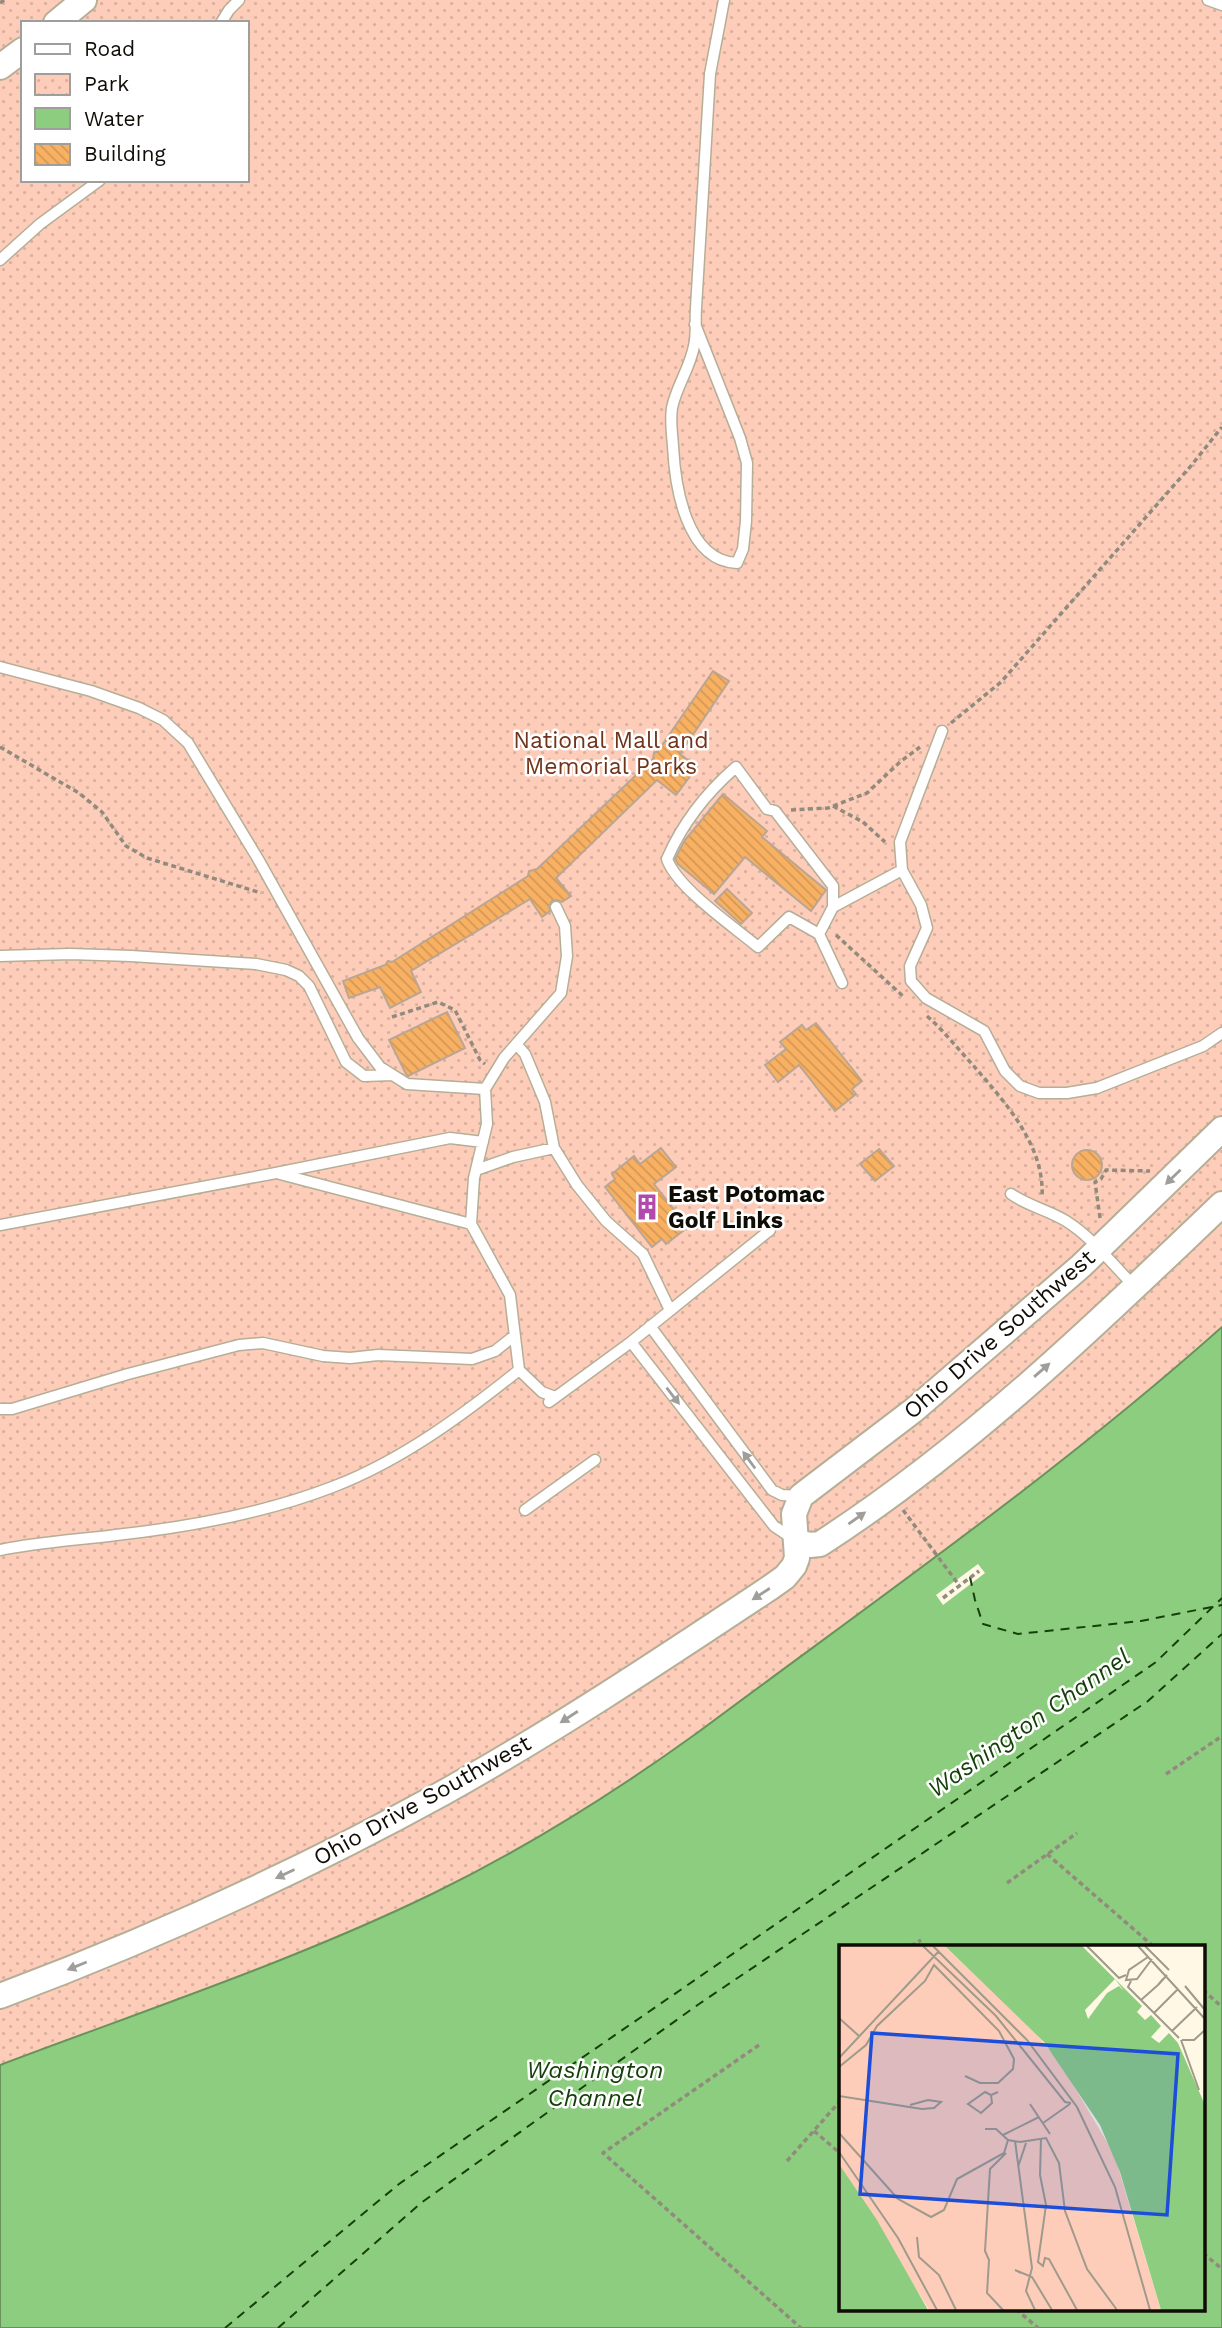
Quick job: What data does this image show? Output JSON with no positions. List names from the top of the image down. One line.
{"streets":{"street":["Ohio Drive Southwest"]},"one_way":["Ohio Drive Southwest"],"water":["Washington Channel"],"parks":["National Mall and Memorial Parks"],"places":{"building":["East Potomac Golf Links"]},"legend":["Road","Park","Water","Building"]}
